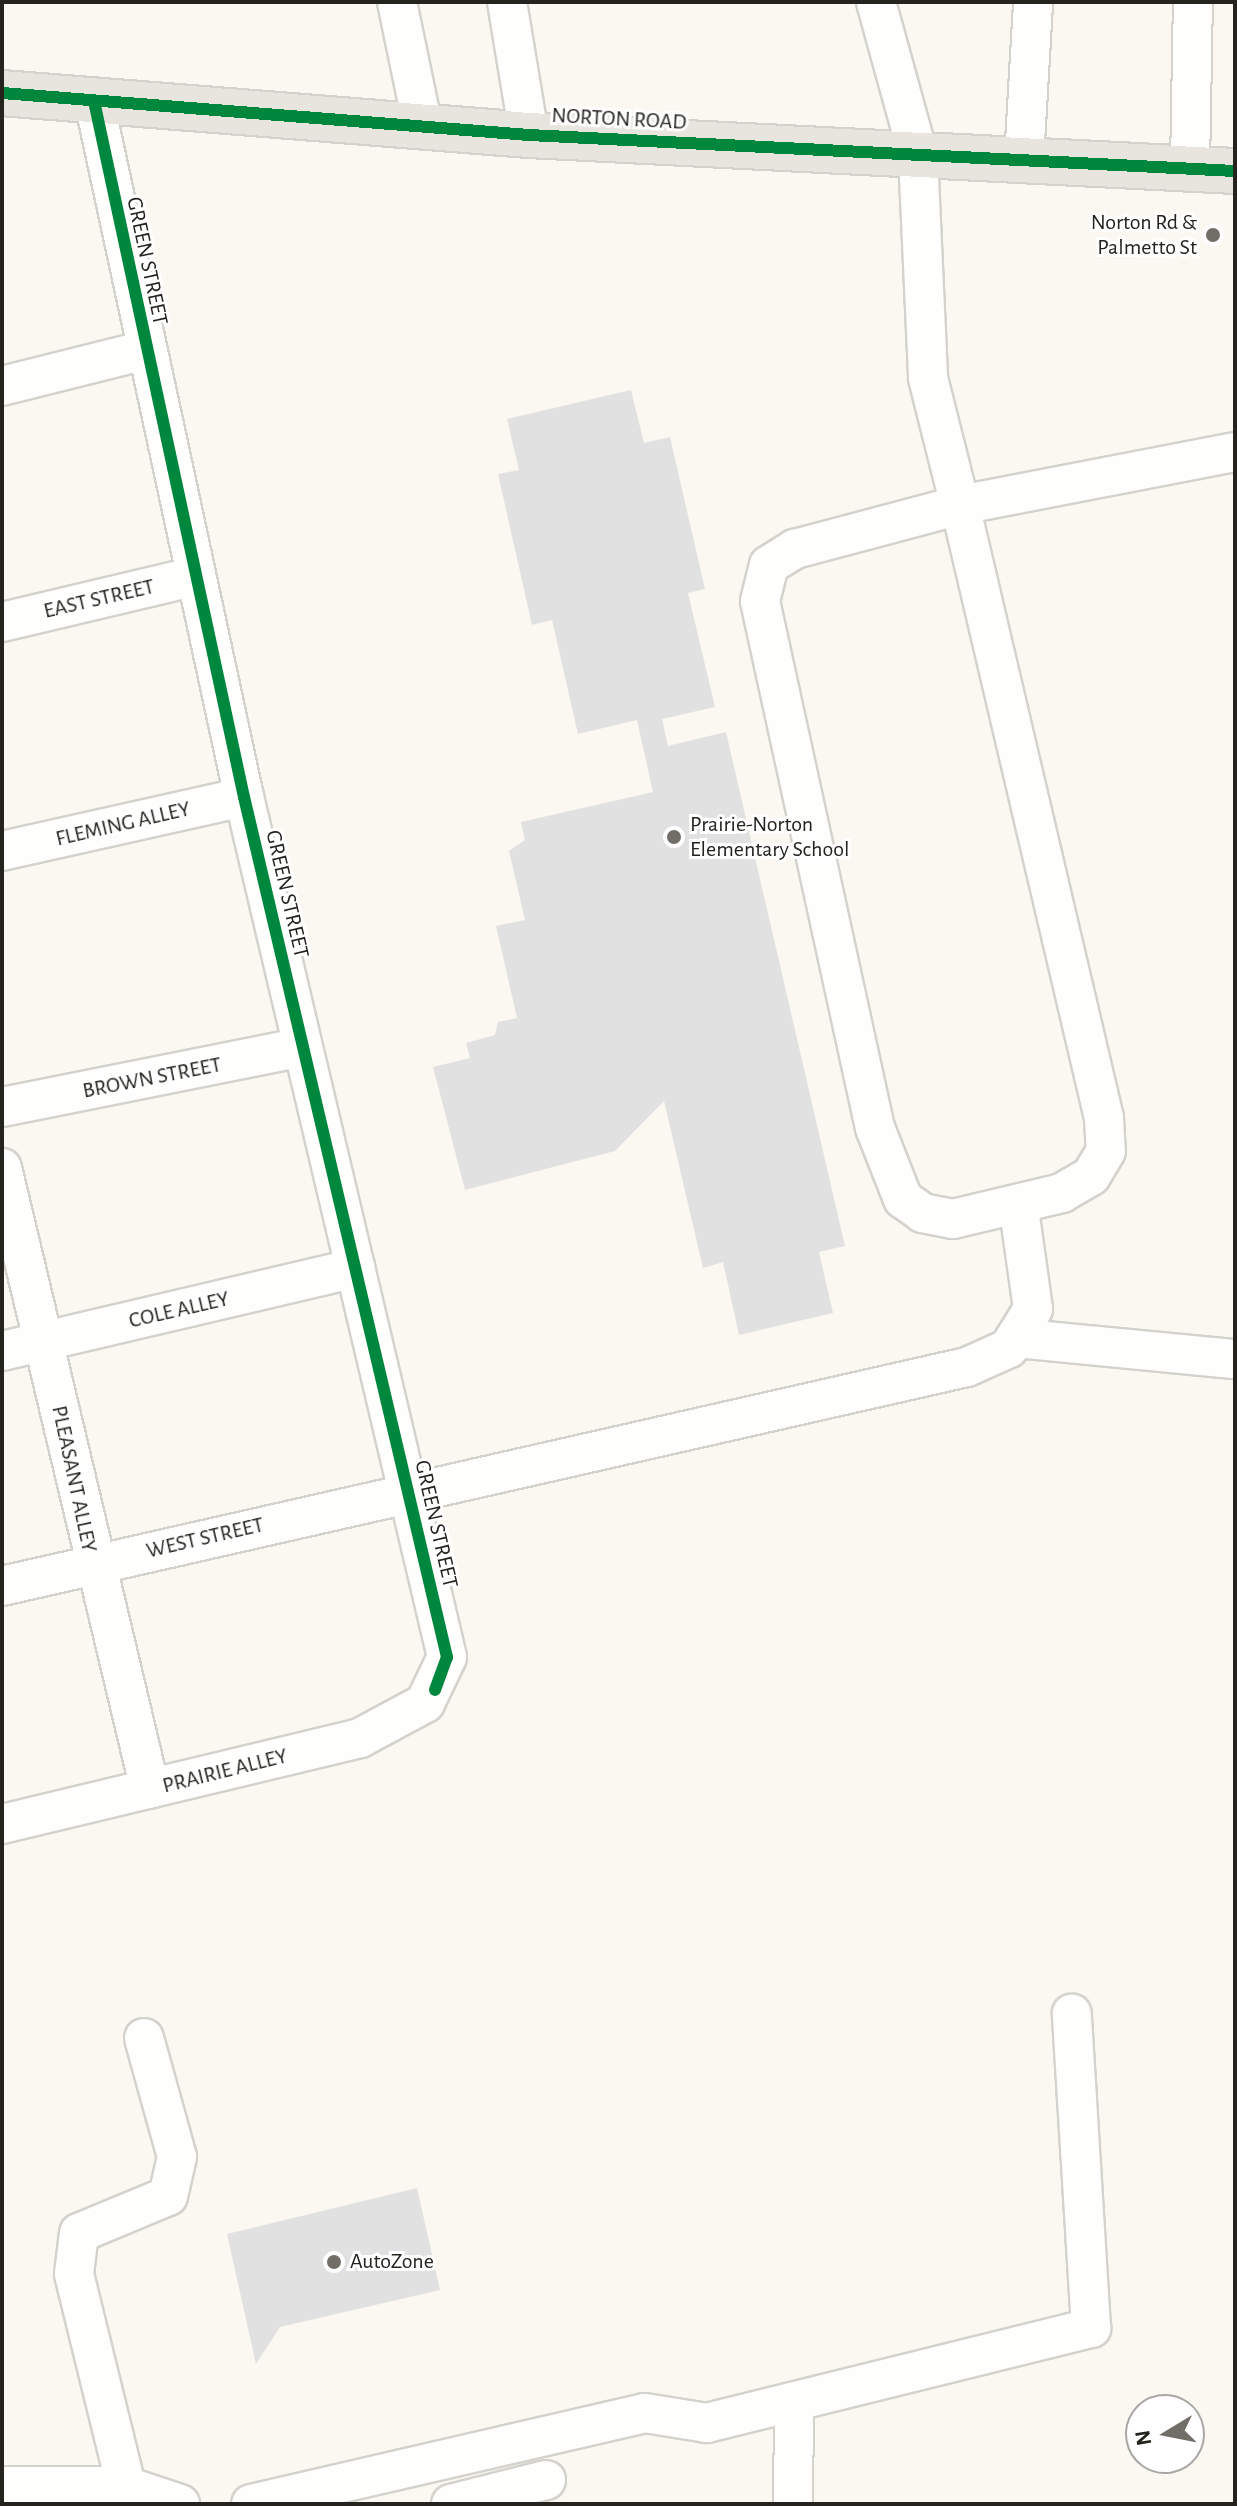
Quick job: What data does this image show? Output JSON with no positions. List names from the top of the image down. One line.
{"streets":{"main road":["NORTON ROAD"],"street":["GREEN STREET","EAST STREET","FLEMING ALLEY","BROWN STREET","COLE ALLEY","PLEASANT ALLEY","WEST STREET","PRAIRIE ALLEY"]},"crossings":[["NORTON ROAD","GREEN STREET"],["GREEN STREET","EAST STREET"],["GREEN STREET","FLEMING ALLEY"],["GREEN STREET","BROWN STREET"],["GREEN STREET","COLE ALLEY"],["GREEN STREET","WEST STREET"],["GREEN STREET","PRAIRIE ALLEY"],["COLE ALLEY","PLEASANT ALLEY"],["PLEASANT ALLEY","WEST STREET"],["PLEASANT ALLEY","PRAIRIE ALLEY"]],"places":["Norton Rd & Palmetto St","Prairie-Norton Elementary School","AutoZone"],"north":"left"}
